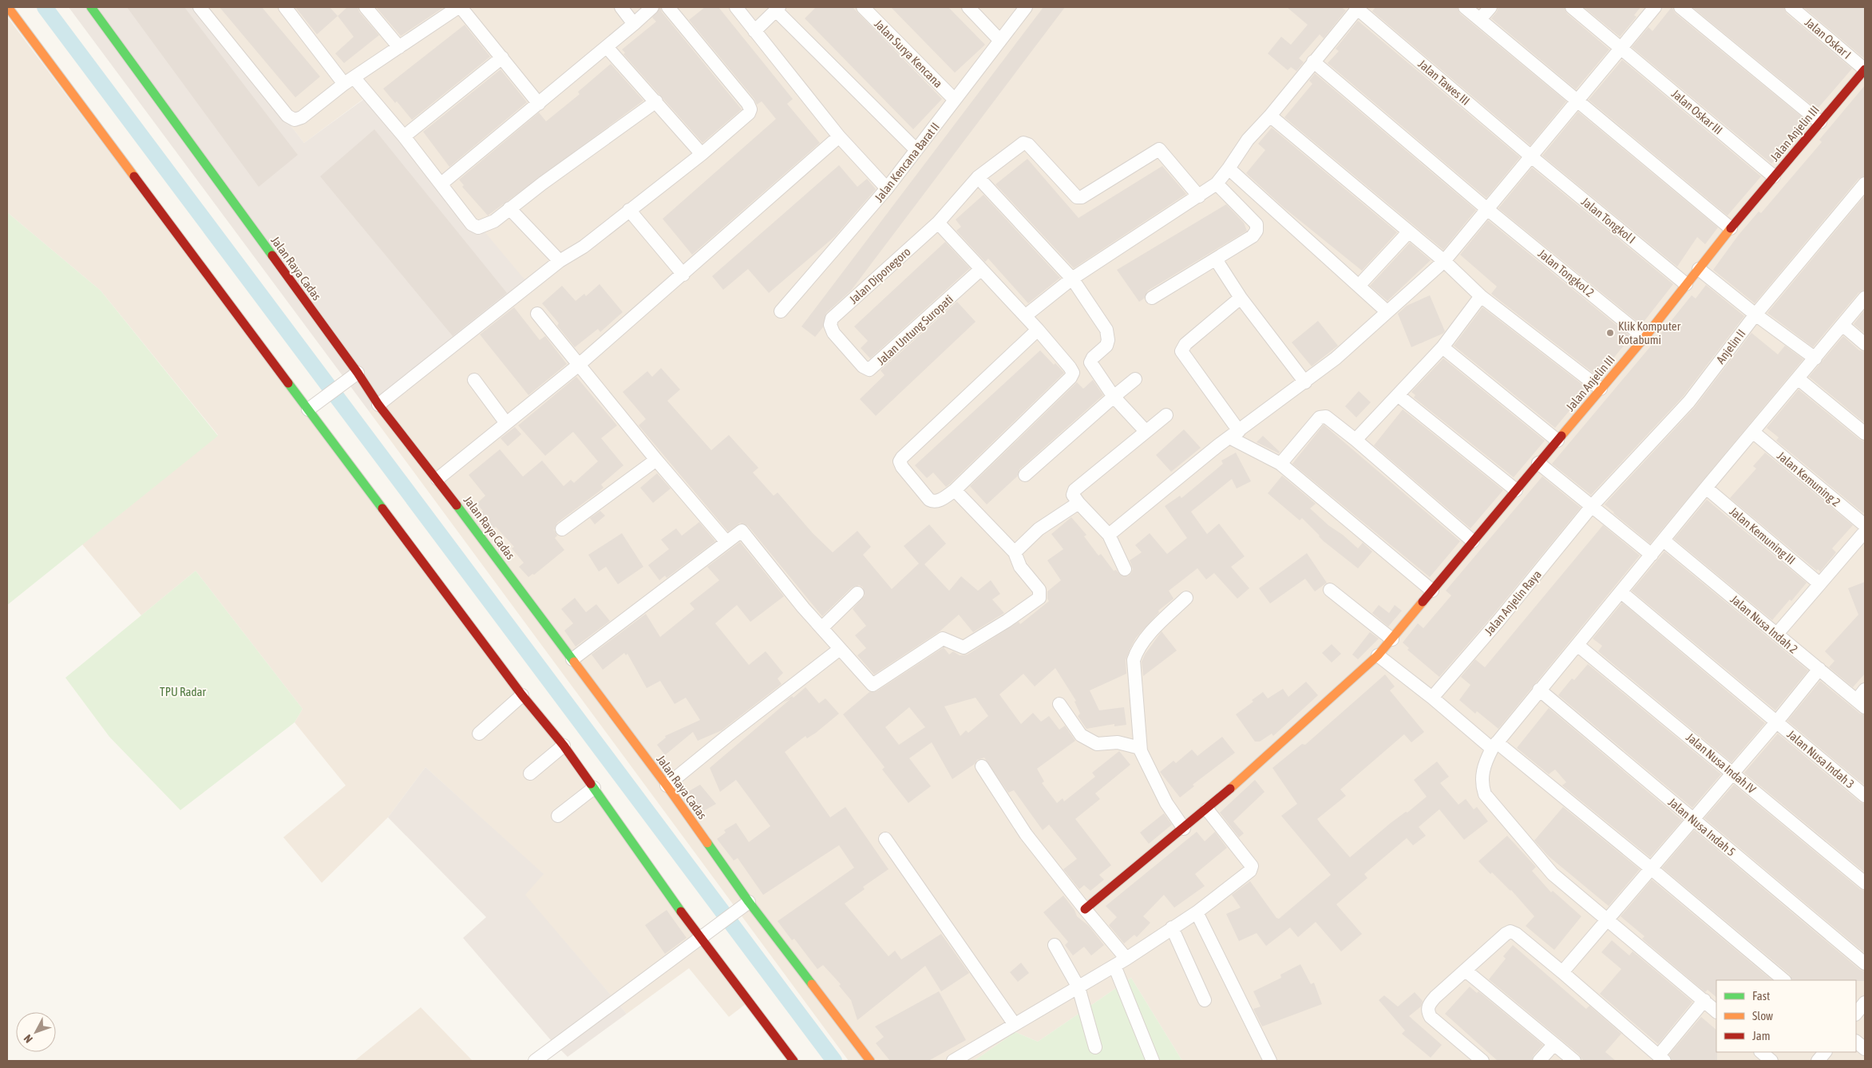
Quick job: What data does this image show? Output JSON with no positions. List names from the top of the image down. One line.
{"streets":{"street":["Jalan Oskar I","Jalan Surya Kencana","Jalan Tawes III","Jalan Oskar III","Jalan Anjelin III","Jalan Kencana Barat II","Jalan Tongkol I","Jalan Raya Cadas","Jalan Tongkol 2","Jalan Diponegoro","Jalan Untung Suropati","Anjelin II","Jalan Kemuning 2","Jalan Kemuning III","Jalan Anjelin Raya","Jalan Nusa Indah 2","Jalan Nusa Indah 3","Jalan Nusa Indah IV","Jalan Nusa Indah 5"]},"crossings":[["Jalan Oskar I","Jalan Anjelin III"],["Jalan Surya Kencana","Jalan Kencana Barat II"],["Jalan Tawes III","Jalan Tongkol I"],["Jalan Oskar III","Jalan Anjelin III"],["Jalan Anjelin III","Jalan Tongkol I"],["Jalan Anjelin III","Jalan Tongkol 2"],["Jalan Diponegoro","Jalan Untung Suropati"],["Anjelin II","Jalan Anjelin Raya"]],"parks":["TPU Radar"],"places":["Klik Komputer Kotabumi"],"legend":["Fast","Slow","Jam"],"north":"bottom left"}
